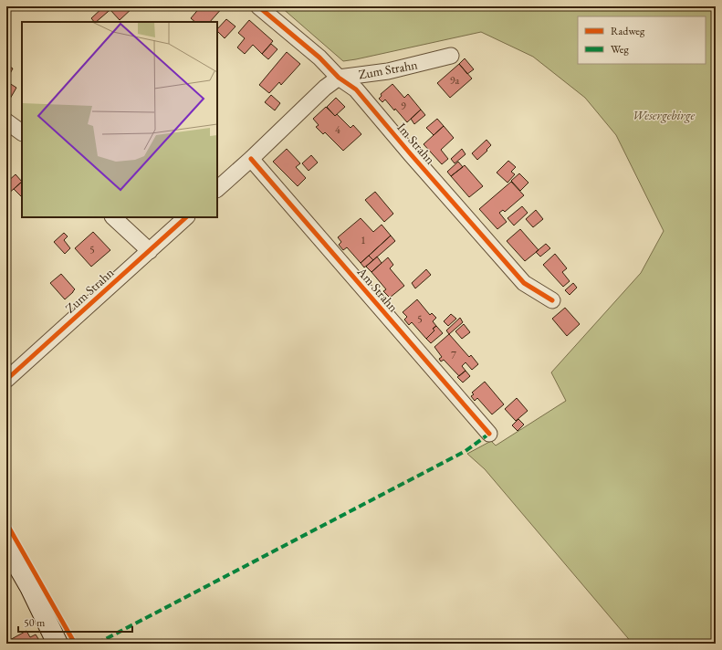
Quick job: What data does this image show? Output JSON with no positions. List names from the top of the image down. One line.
{"streets":{"street":["Zum Strahn","Im Strahn","Am Strahn"]},"crossings":[["Zum Strahn","Im Strahn"],["Zum Strahn","Am Strahn"]],"parks":["Wesergebirge"],"house_numbers":["9a","9","4","1","5","5","7"],"legend":["Radweg","Weg"],"scale_bar":"50 m"}
